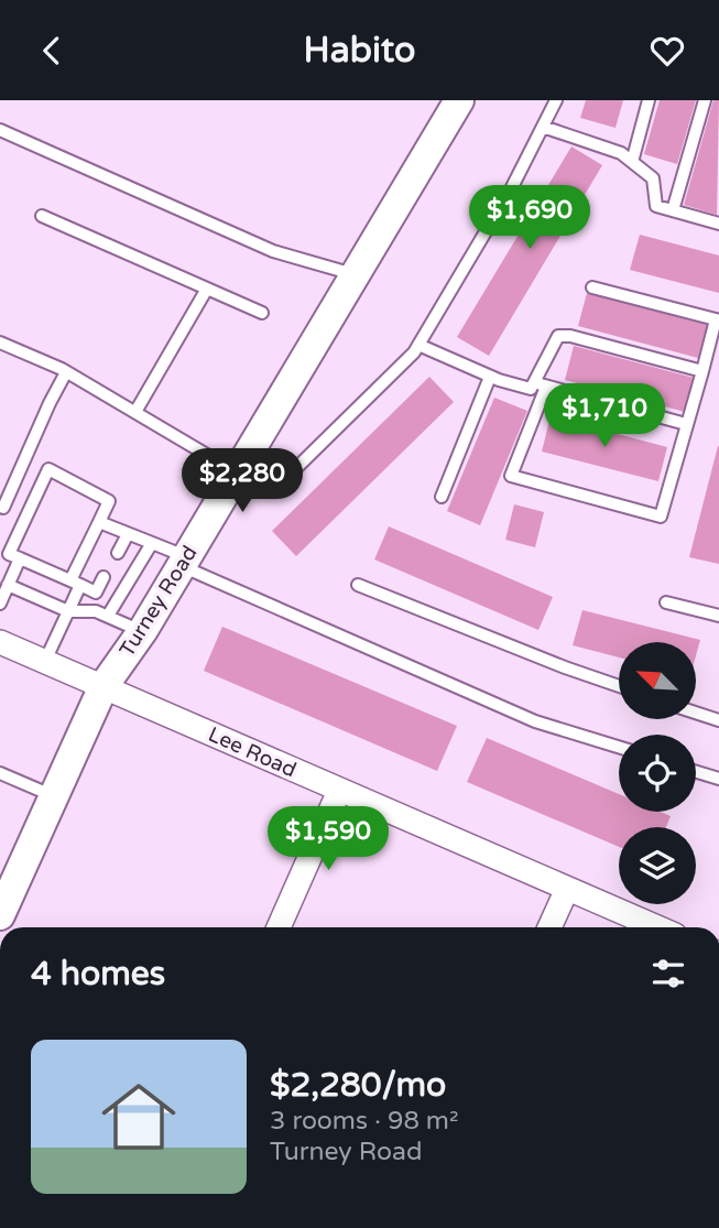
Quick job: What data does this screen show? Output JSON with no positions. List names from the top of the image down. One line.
{"streets":{"street":["Turney Road","Lee Road"]},"crossings":[["Turney Road","Lee Road"]],"north":"top left","page":{"header":"Habito","price":["$1,690","$1,710","$2,280","$1,590"],"heading":"4 homes","list":[{"name":"$2,280/mo","note":"3 rooms · 98 m² · Turney Road"}]}}
